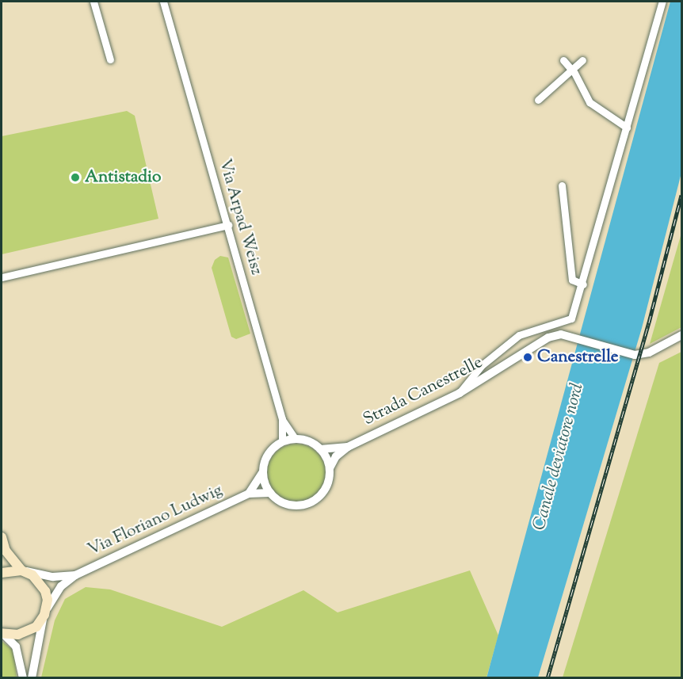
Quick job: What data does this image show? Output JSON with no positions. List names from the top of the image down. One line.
{"streets":{"street":["Via Arpad Weisz","Strada Canestrelle","Via Floriano Ludwig"]},"crossings":[["Via Arpad Weisz","Strada Canestrelle"],["Via Arpad Weisz","Via Floriano Ludwig"],["Strada Canestrelle","Via Floriano Ludwig"]],"water":["Canale deviatore nord"],"places":["Antistadio","Canestrelle"]}
